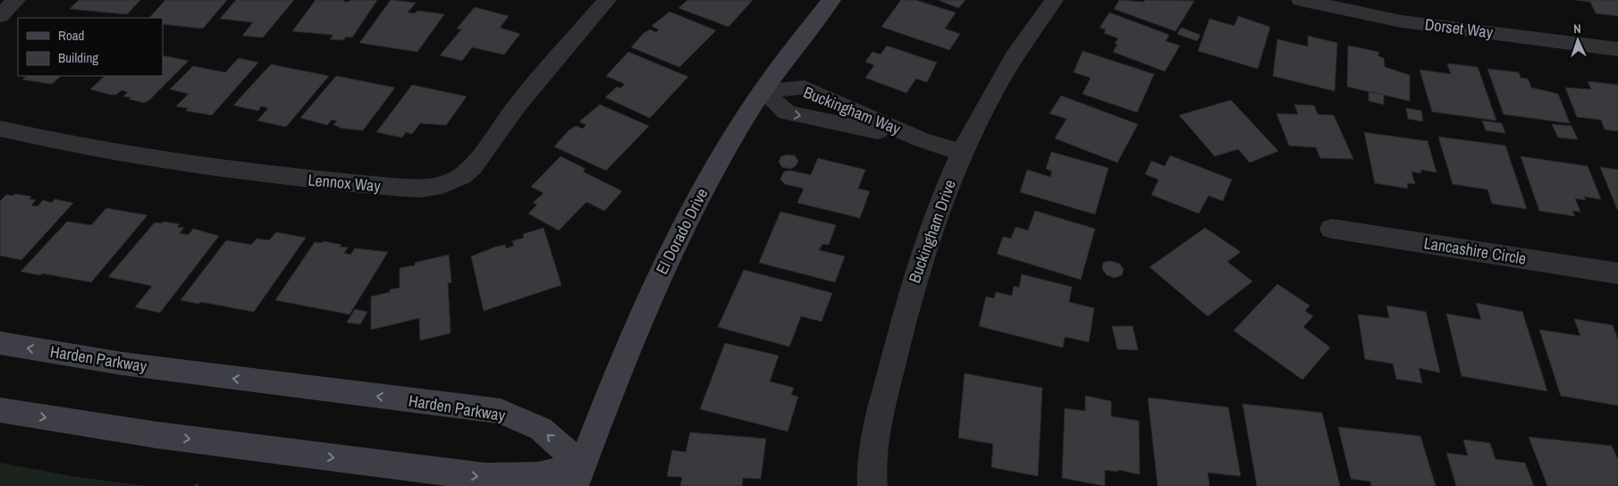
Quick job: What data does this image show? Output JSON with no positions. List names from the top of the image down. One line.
{"streets":{"street":["Dorset Way","Buckingham Way","Lennox Way","El Dorado Drive","Buckingham Drive","Lancashire Circle","Harden Parkway"]},"crossings":[["Buckingham Way","El Dorado Drive"],["Buckingham Way","Buckingham Drive"],["El Dorado Drive","Harden Parkway"]],"one_way":["Buckingham Way"],"legend":["Road","Building"],"north":"top"}
